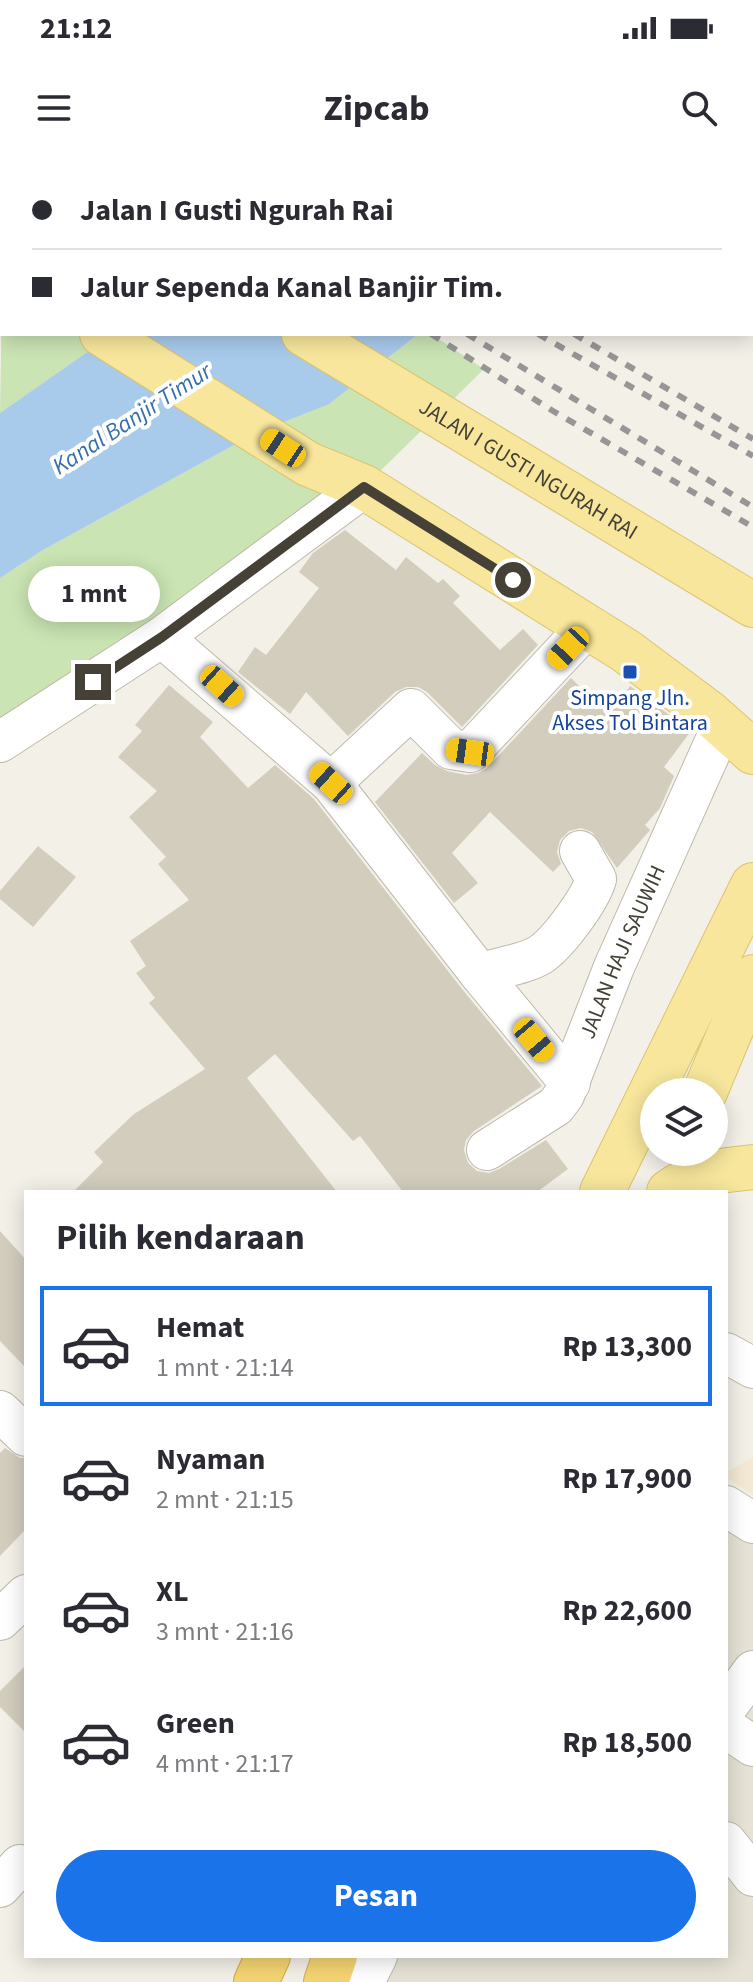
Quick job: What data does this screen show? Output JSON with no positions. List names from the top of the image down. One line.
{"streets":{"main road":["JALAN I GUSTI NGURAH RAI"],"street":["JALAN HAJI SAUWIH"]},"water":["Kanal Banjir Timur"],"places":{"transit":["Simpang Jln. Akses Tol Bintara"]},"page":{"status":"21:12","header":"Zipcab","banner":["Jalan I Gusti Ngurah Rai","Jalur Sependa Kanal Banjir Tim."],"bubble":"1 mnt","heading":"Pilih kendaraan","list":[{"name":"Hemat","note":"1 mnt · 21:14","value":"Rp 13,300"},{"name":"Nyaman","note":"2 mnt · 21:15","value":"Rp 17,900"},{"name":"XL","note":"3 mnt · 21:16","value":"Rp 22,600"},{"name":"Green","note":"4 mnt · 21:17","value":"Rp 18,500"}],"buttons":"Pesan"}}
